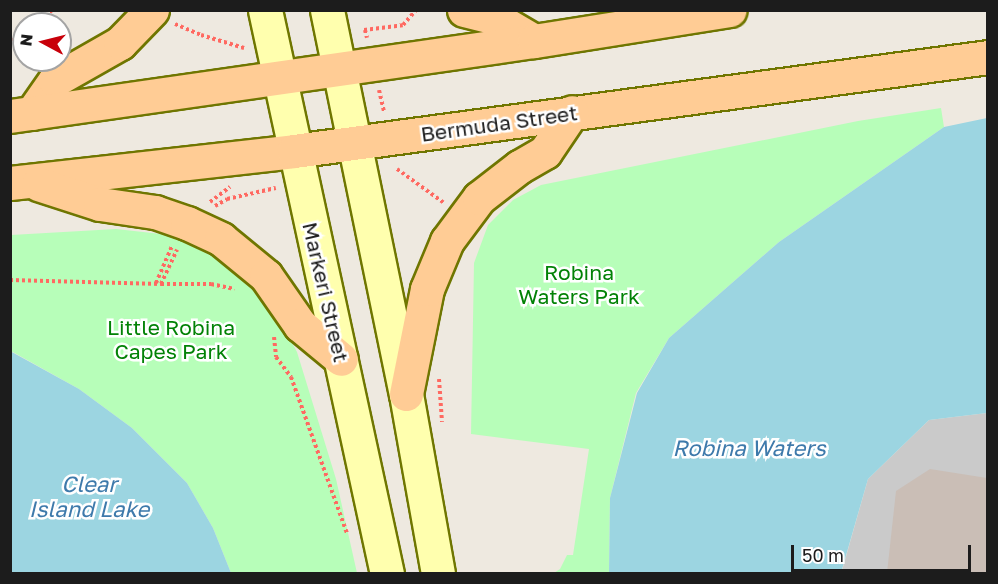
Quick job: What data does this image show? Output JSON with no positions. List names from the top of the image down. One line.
{"streets":{"main road":["Bermuda Street","Markeri Street"]},"crossings":[["Bermuda Street","Markeri Street"]],"water":["Robina Waters","Clear Island Lake"],"parks":["Robina Waters Park","Little Robina Capes Park"],"scale_bar":"50 m","north":"left"}
